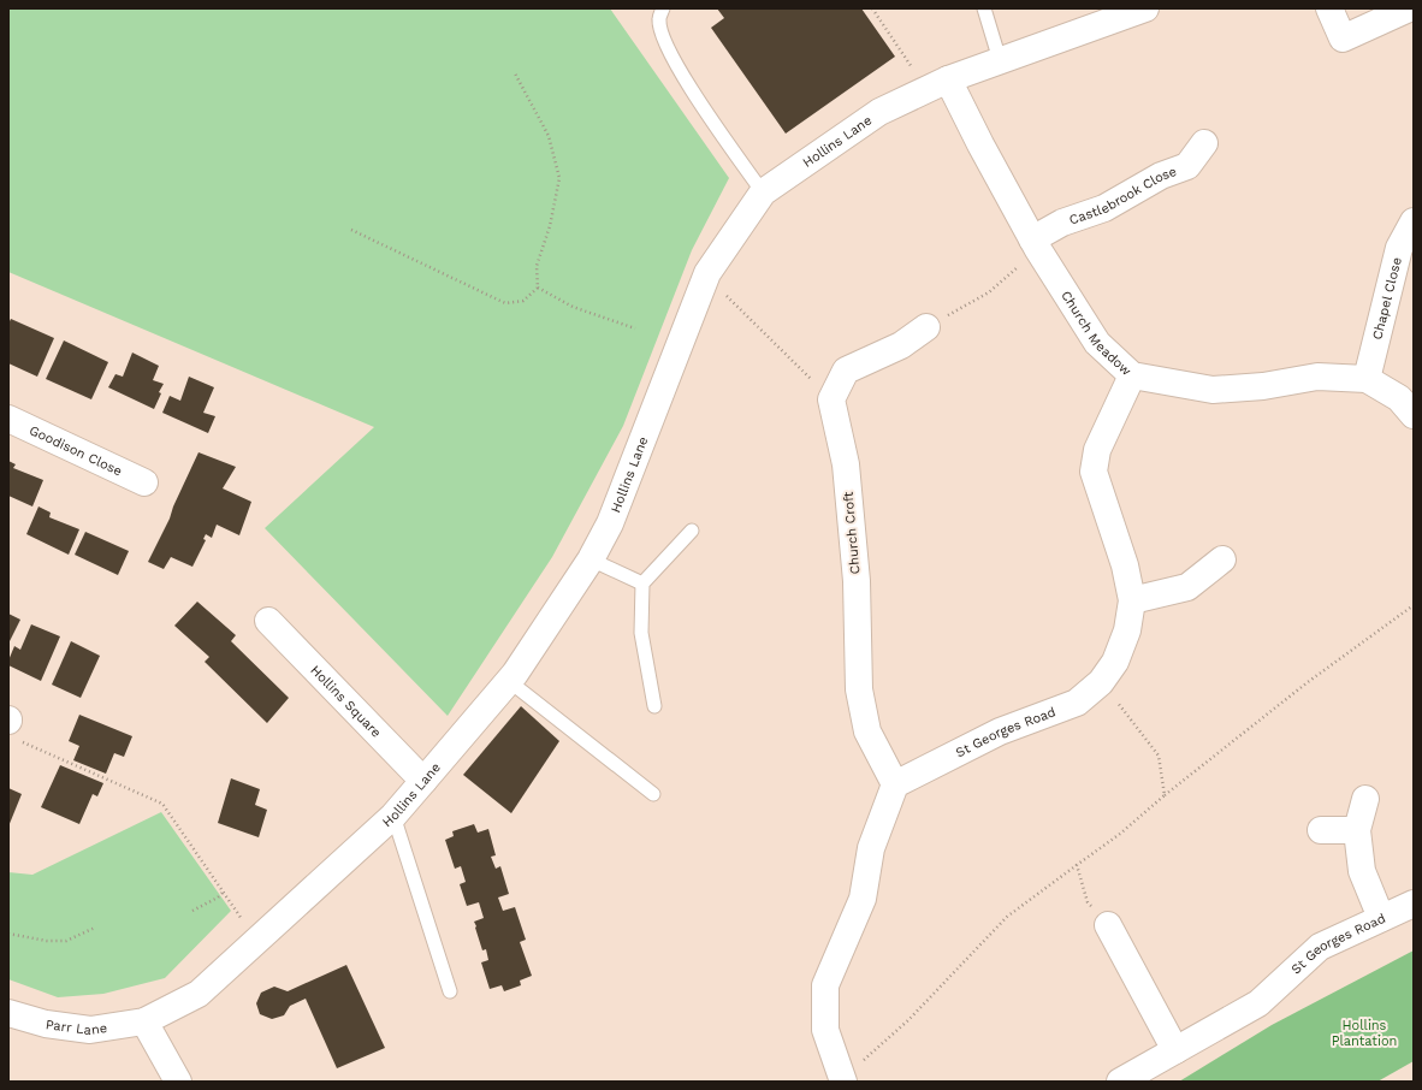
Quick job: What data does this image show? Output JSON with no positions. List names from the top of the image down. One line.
{"streets":{"street":["Hollins Lane","Castlebrook Close","Chapel Close","Church Meadow","Goodison Close","Church Croft","Hollins Square","St Georges Road","Parr Lane"]},"crossings":[["Hollins Lane","Church Meadow"],["Hollins Lane","Hollins Square"],["Hollins Lane","Parr Lane"],["Castlebrook Close","Church Meadow"],["Chapel Close","Church Meadow"],["Church Meadow","St Georges Road"],["Church Croft","St Georges Road"]],"parks":["Hollins Plantation"]}
